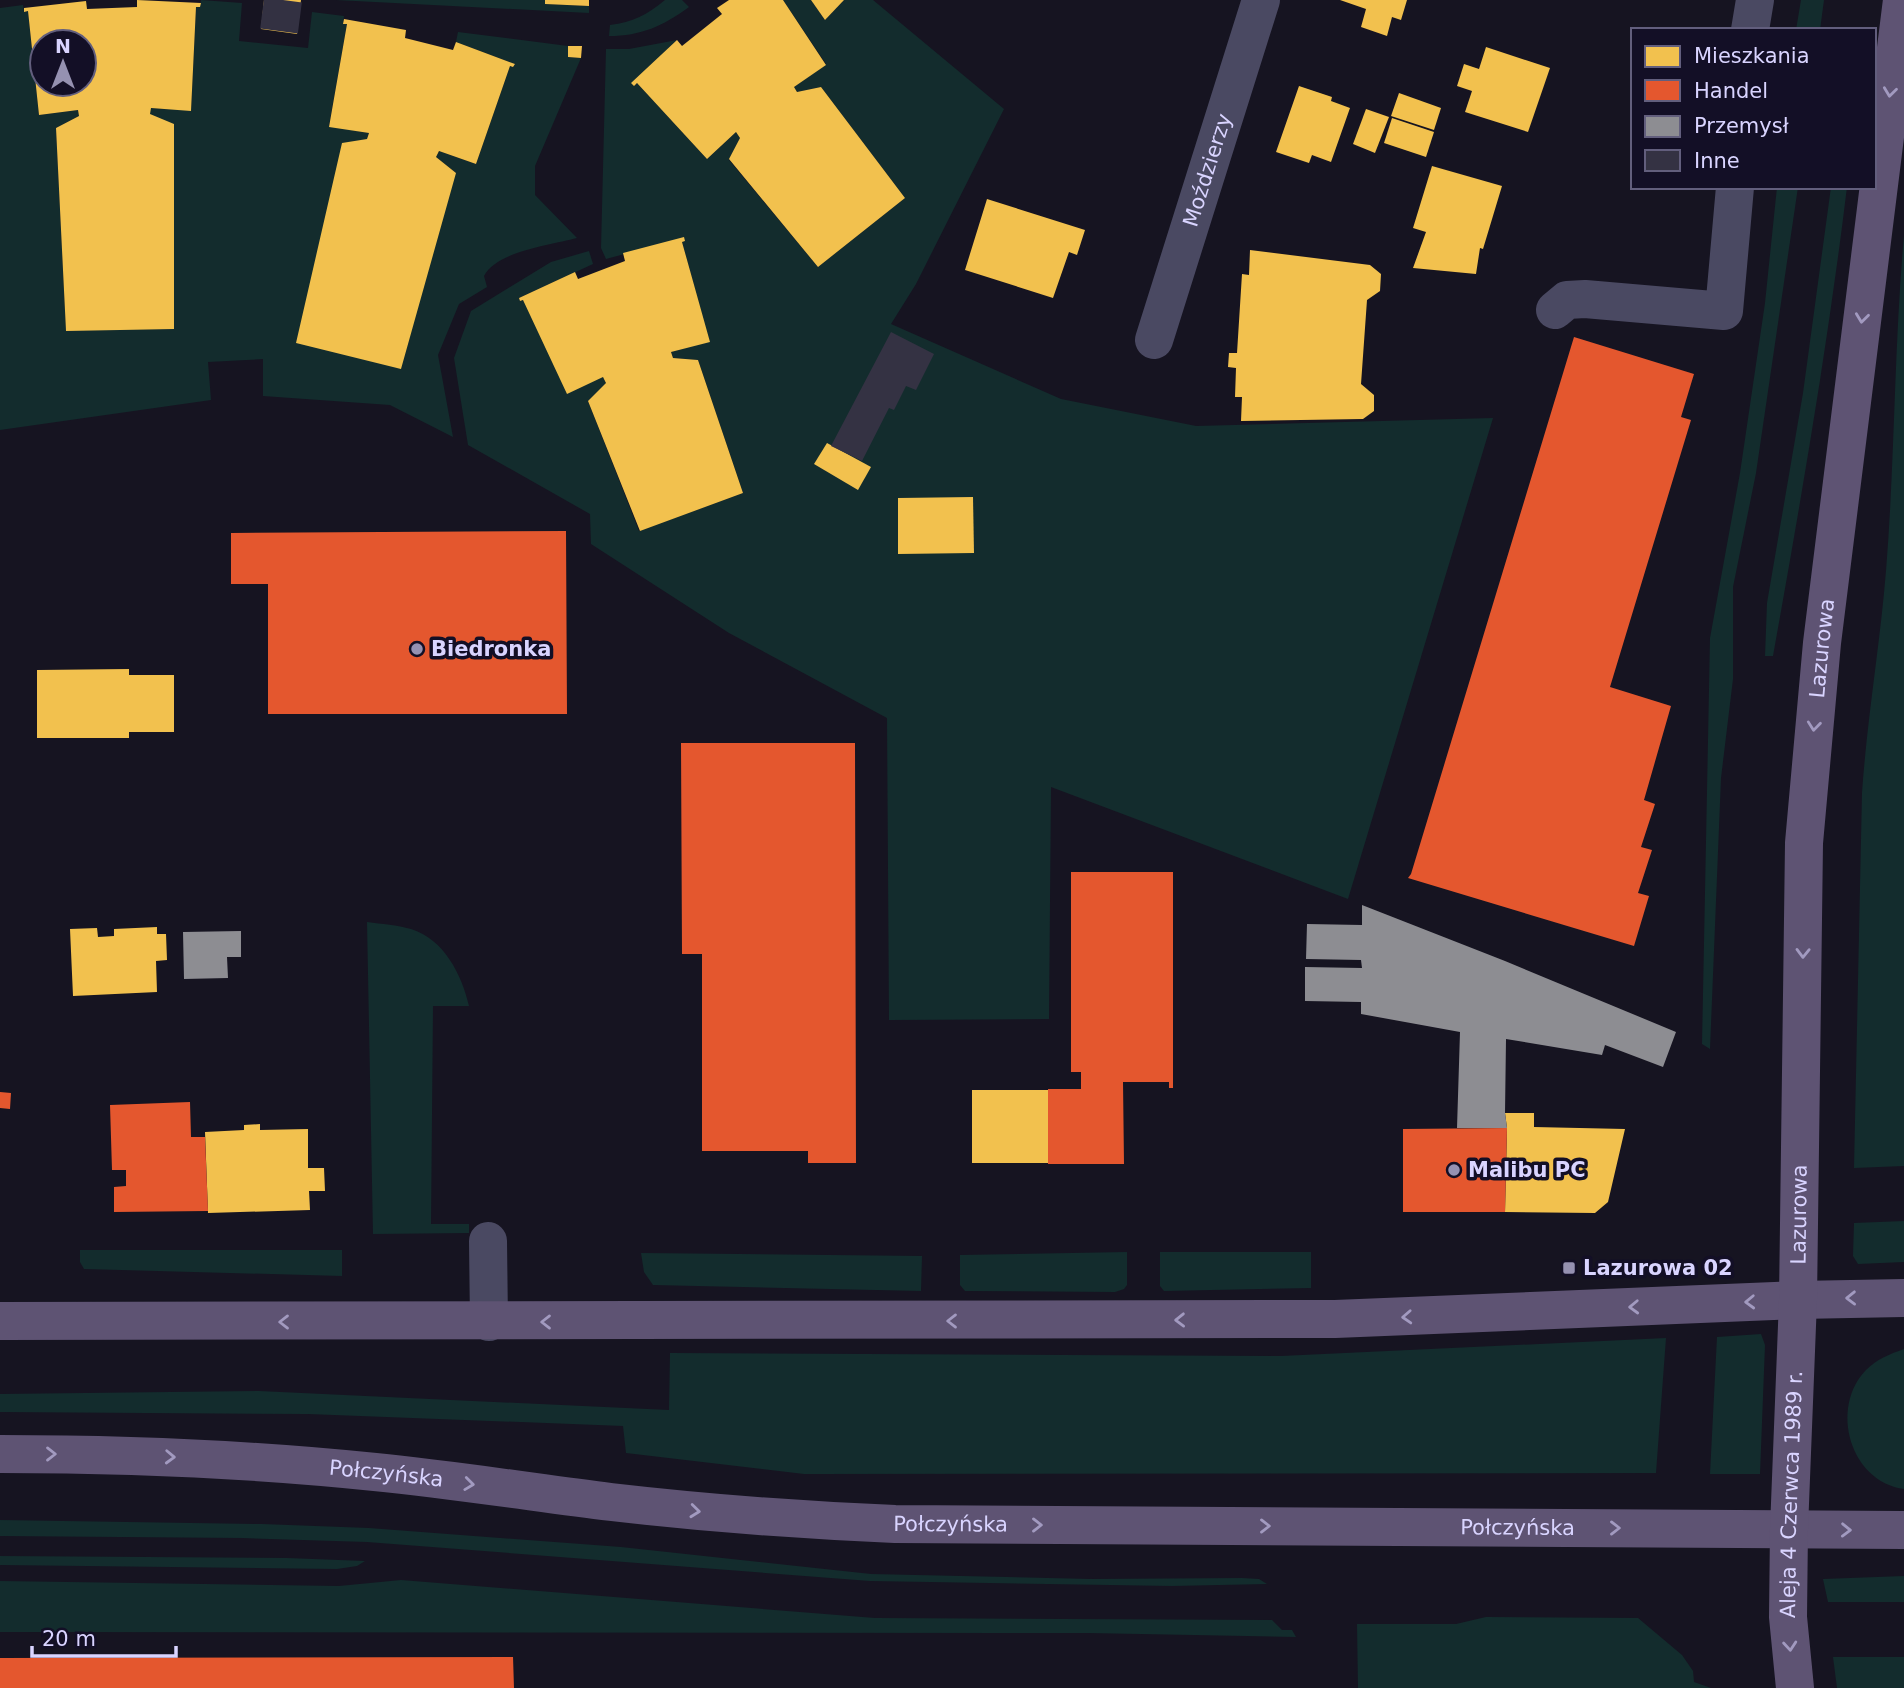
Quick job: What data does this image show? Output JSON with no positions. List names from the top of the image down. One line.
{"streets":{"main road":["Lazurowa","Połczyńska","Aleja 4 Czerwca 1989 r."],"street":["Moździerzy"]},"crossings":[["Lazurowa","Aleja 4 Czerwca 1989 r."],["Połczyńska","Aleja 4 Czerwca 1989 r."]],"one_way":["Lazurowa","Aleja 4 Czerwca 1989 r."],"places":{"other":["Biedronka","Malibu PC"],"transit":["Lazurowa 02"]},"legend":["Mieszkania","Handel","Przemysł","Inne"],"scale_bar":"20 m","north":"top"}
